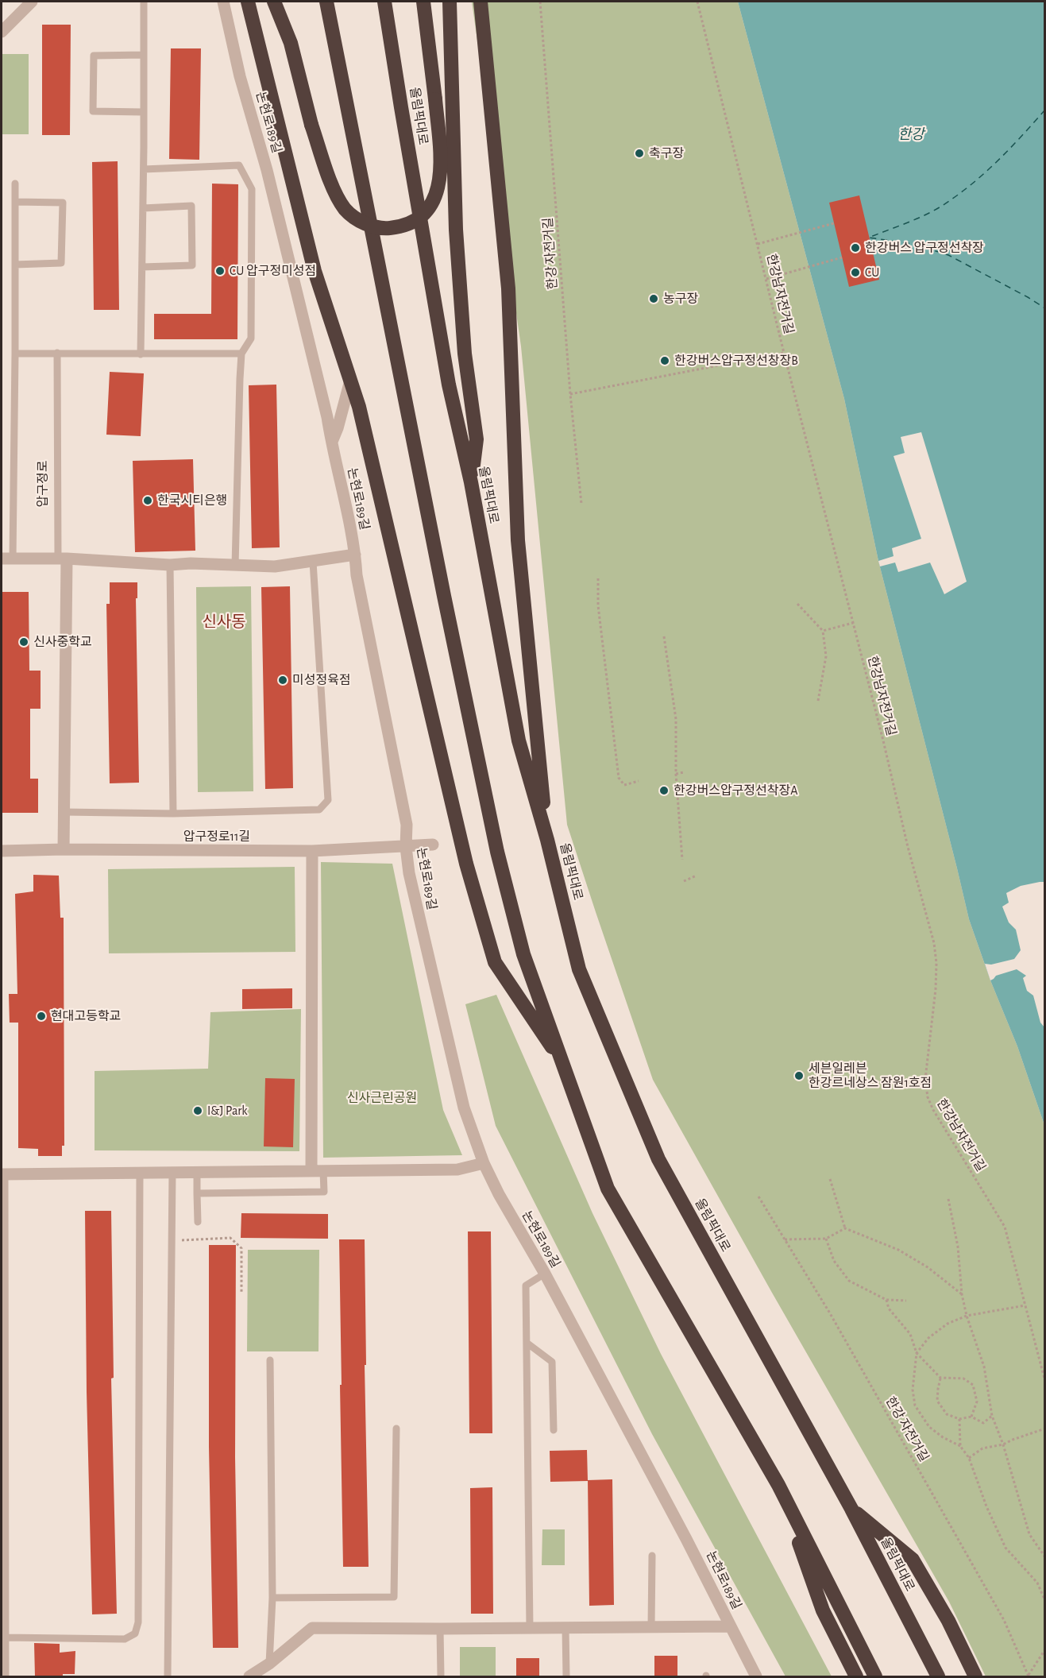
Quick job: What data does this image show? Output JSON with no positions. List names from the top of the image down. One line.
{"streets":{"highway":["올림픽대로"],"street":["논현로189길","압구정로11길"],"lane":["압구정로"],"path":["한강 자전거길","한강남자전거길"]},"crossings":[["논현로189길","압구정로11길"]],"districts":["신사동"],"water":["한강"],"parks":["신사근린공원"],"places":["축구장","한강버스 압구정선착장","CU 압구정미성점","CU","농구장","한강버스압구정선창장B","한국시티은행","신사중학교","미성정육점","한강버스압구정선착장A","현대고등학교","세븐일레븐 한강르네상스 잠원1호점","I&J Park"]}
